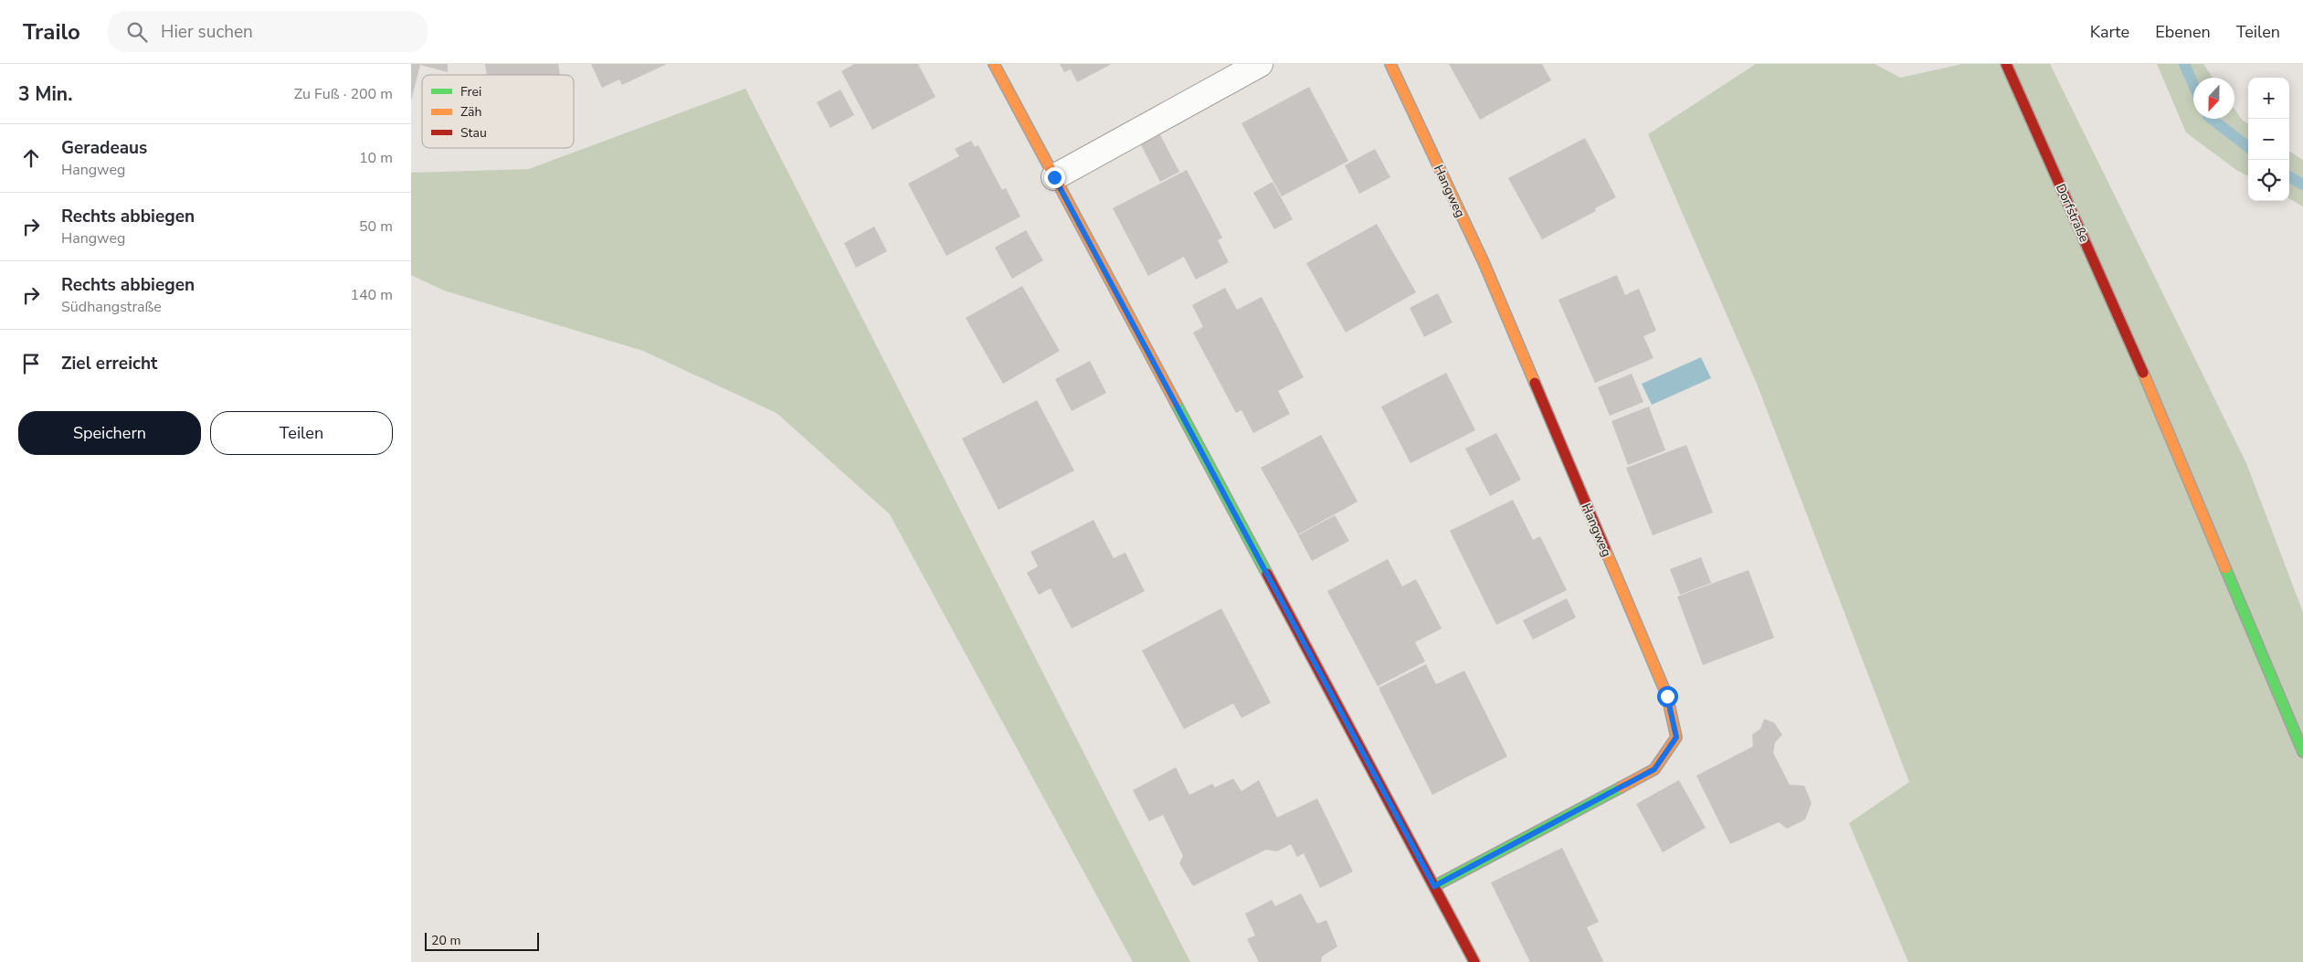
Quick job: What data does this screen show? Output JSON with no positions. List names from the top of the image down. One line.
{"streets":{"street":["Hangweg","Dorfstraße"]},"legend":["Frei","Zäh","Stau"],"scale_bar":"20 m","north":"bottom","page":{"header":"Trailo","search":"Hier suchen","nav":["Karte","Ebenen","Teilen"],"heading":["3 Min.","Zu Fuß · 200 m"],"map_buttons":["+","−"],"list":[["Geradeaus","Hangweg","10 m"],["Rechts abbiegen","Hangweg","50 m"],["Rechts abbiegen","Südhangstraße","140 m"],"Ziel erreicht"],"buttons":["Speichern","Teilen"],"scale":"20 m"}}
